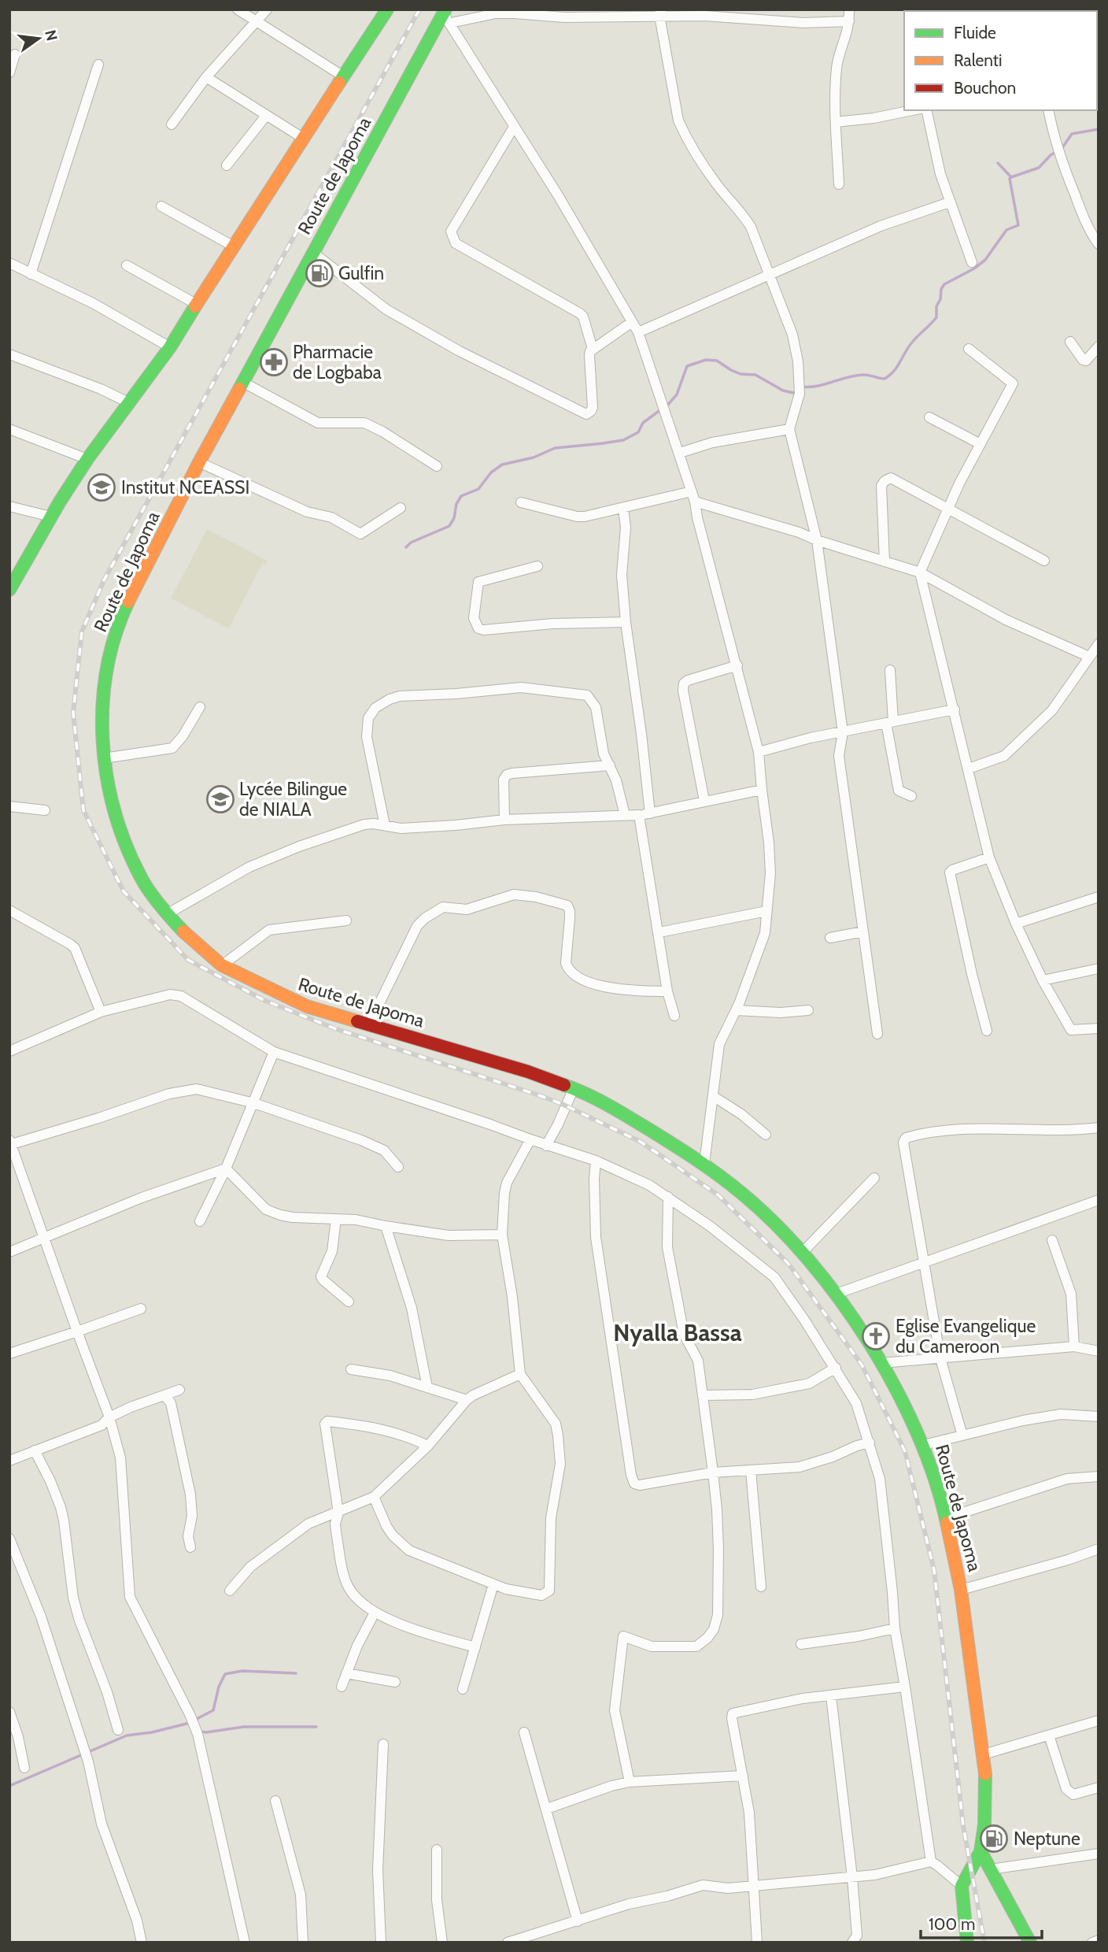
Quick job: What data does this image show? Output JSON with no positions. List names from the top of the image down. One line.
{"streets":{"main road":["Route de Japoma"]},"districts":["Nyalla Bassa"],"places":{"fuel station":["Gulfin","Neptune"],"pharmacy":["Pharmacie de Logbaba"],"school or university":["Institut NCEASSI","Lycée Bilingue de NIALA"],"church":["Eglise Evangelique du Cameroon"]},"legend":["Fluide","Ralenti","Bouchon"],"scale_bar":"100 m","north":"right"}
